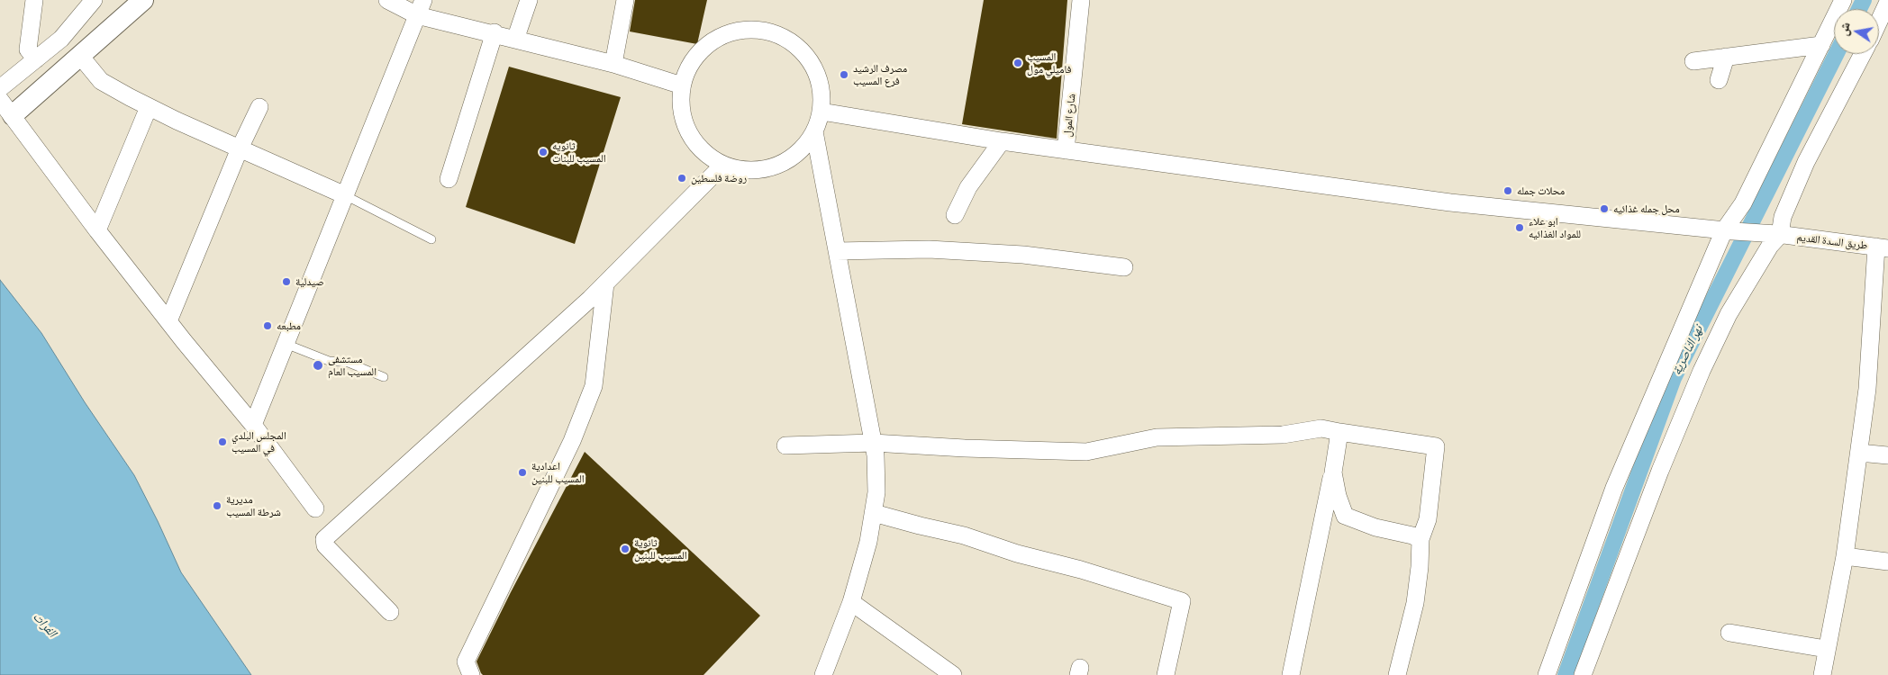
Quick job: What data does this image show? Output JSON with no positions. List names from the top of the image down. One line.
{"streets":{"street":["شارع المول","طريق السدة القديم"]},"crossings":[["شارع المول","طريق السدة القديم"]],"water":["نهر الناصرية","الفرات"],"places":["المسيب فاميلي مول","مصرف الرشيد فرع المسيب","ثانويه المسيب للبنات","روضة فلسطين","محلات جمله","محل جمله غذائيه","ابو علاء للمواد الغذائيه","صيدلية","مطبعه","مستشفى المسيب العام","المجلس البلدي في المسيب","اعدادية المسيب للبنين","مديرية شرطة المسيب","ثانوية المسيب للبنين"],"north":"left"}
